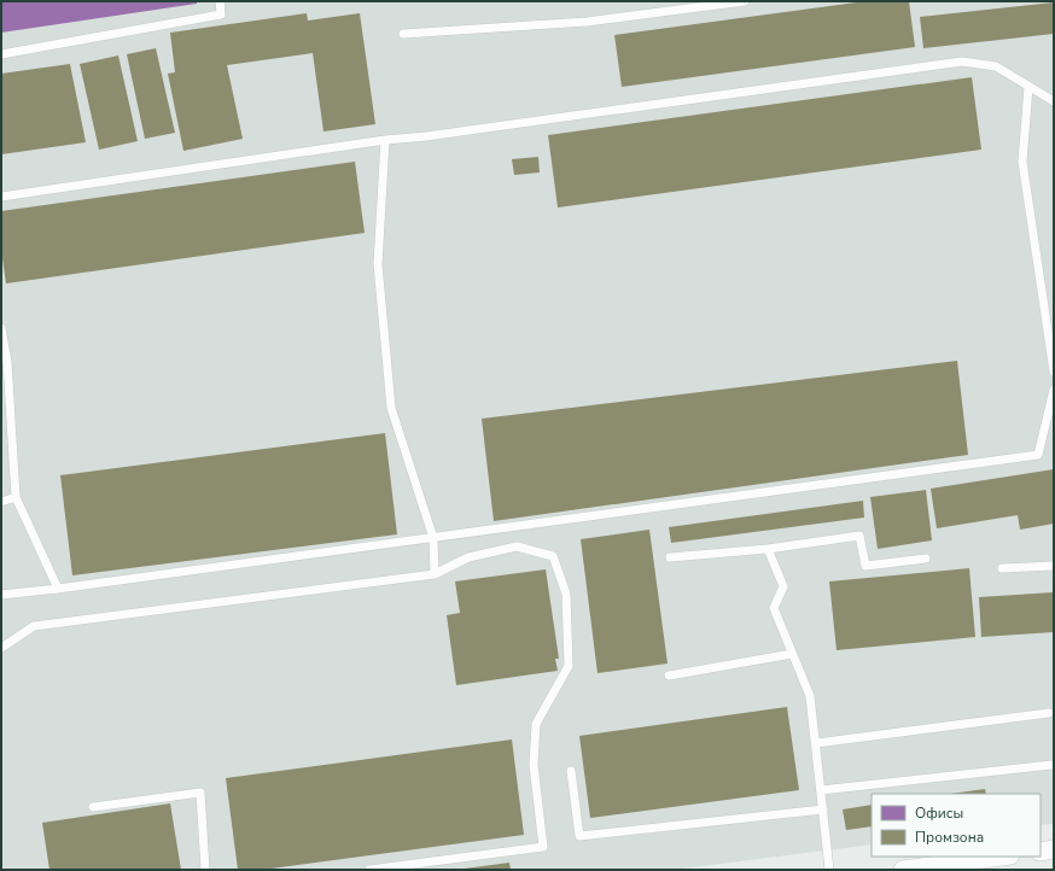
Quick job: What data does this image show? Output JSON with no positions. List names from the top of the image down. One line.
{"legend":["Офисы","Промзона"]}
